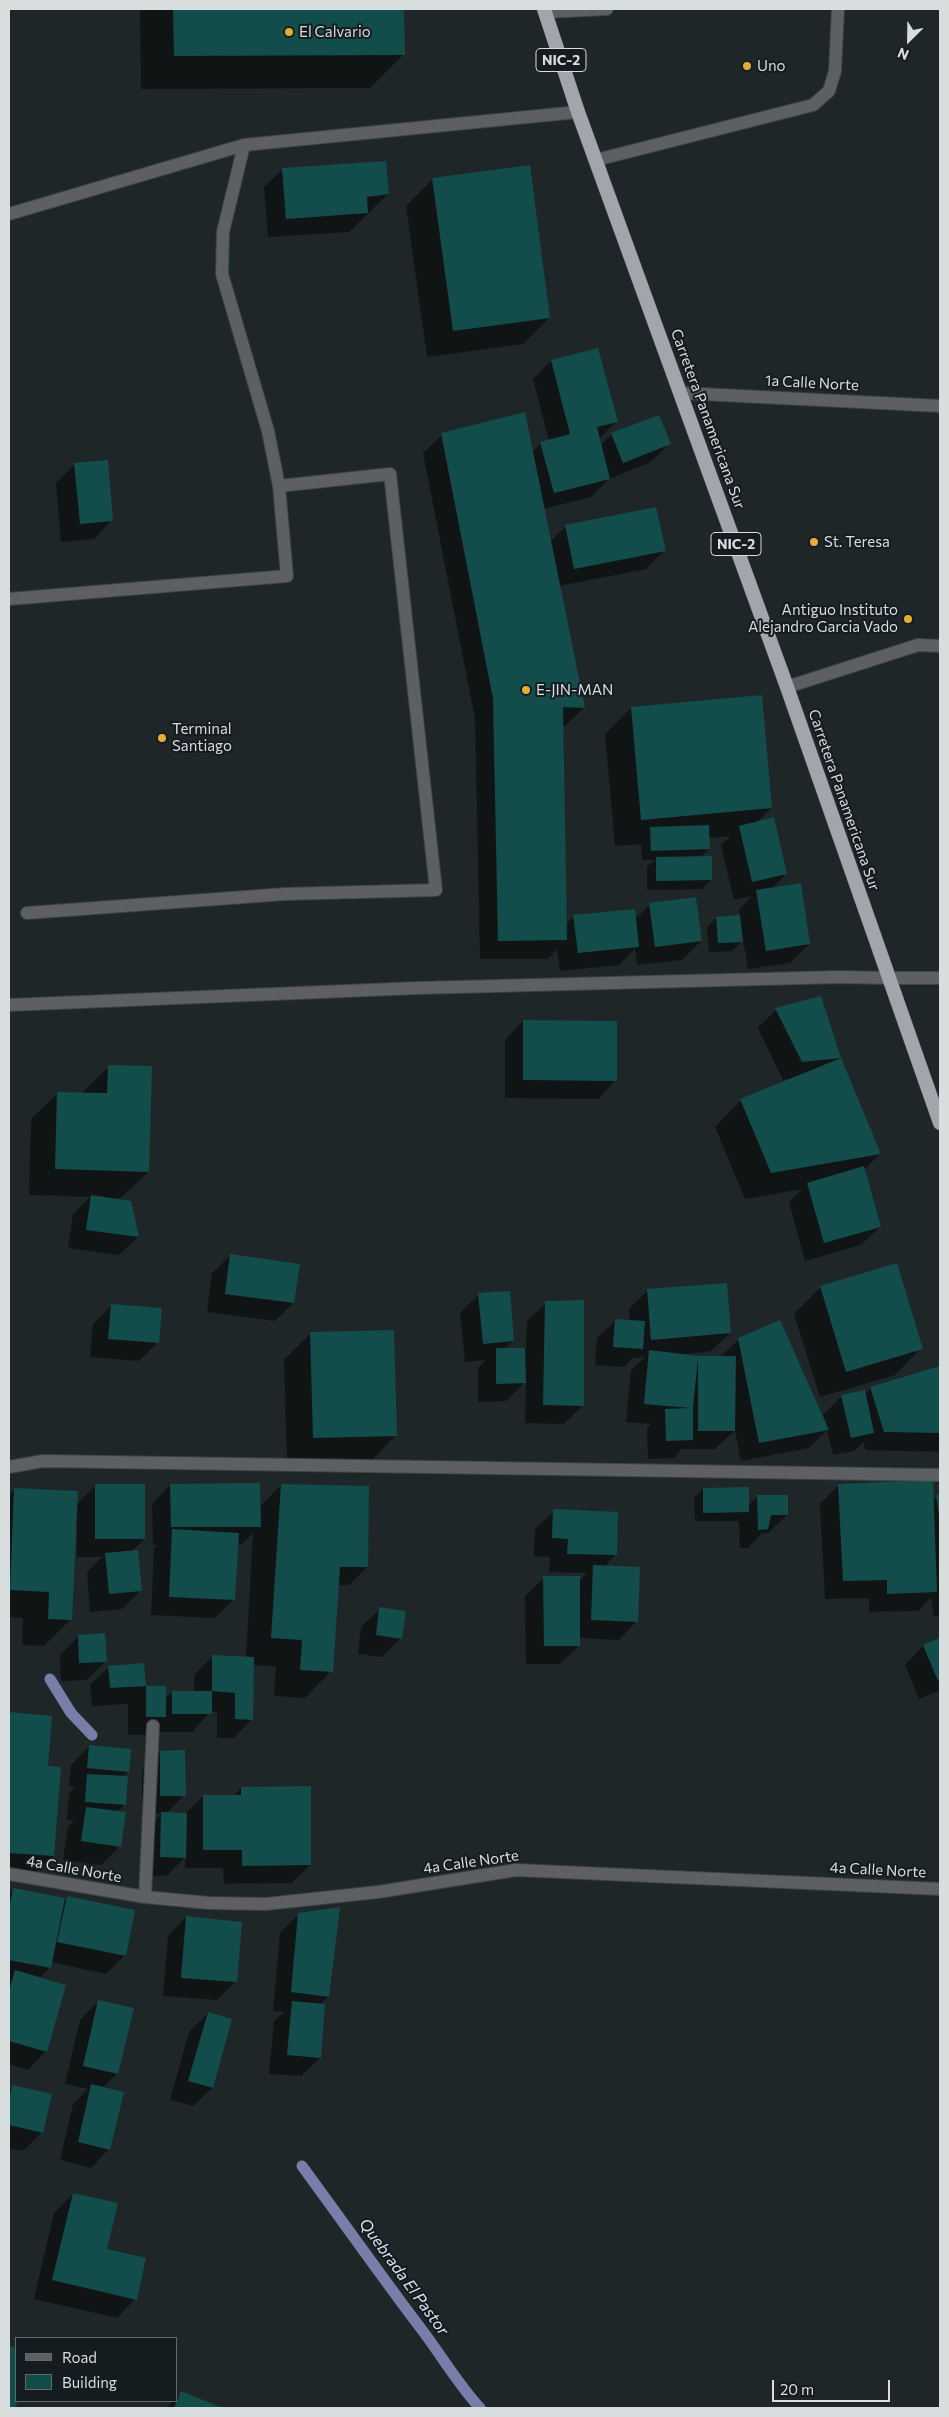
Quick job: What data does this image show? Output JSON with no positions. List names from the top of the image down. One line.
{"streets":{"highway":["NIC-2","Carretera Panamericana Sur"],"street":["1a Calle Norte","4a Calle Norte"]},"crossings":[["1a Calle Norte","Carretera Panamericana Sur"]],"water":["Quebrada El Pastor"],"places":["El Calvario","Uno","St. Teresa","Antiguo Instituto Alejandro Garcia Vado","E-JIN-MAN","Terminal Santiago"],"legend":["Road","Building"],"scale_bar":"20 m","north":"bottom left"}
